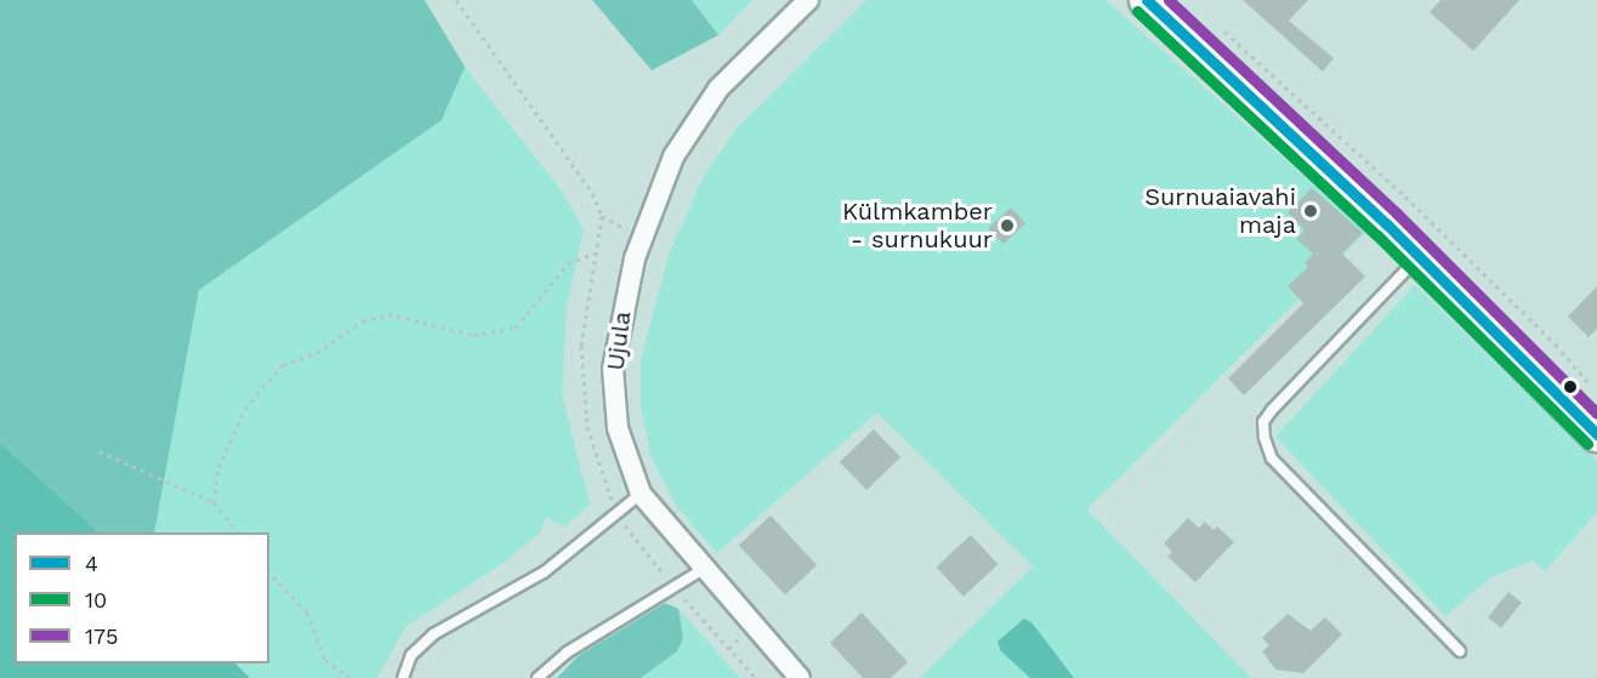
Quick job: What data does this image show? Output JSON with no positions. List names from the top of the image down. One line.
{"streets":{"street":["Ujula"]},"places":["Surnuaiavahi maja","Külmkamber - surnukuur"],"lines":["transit line 4","transit line 175","transit line 10"],"legend":["4","10","175"]}
